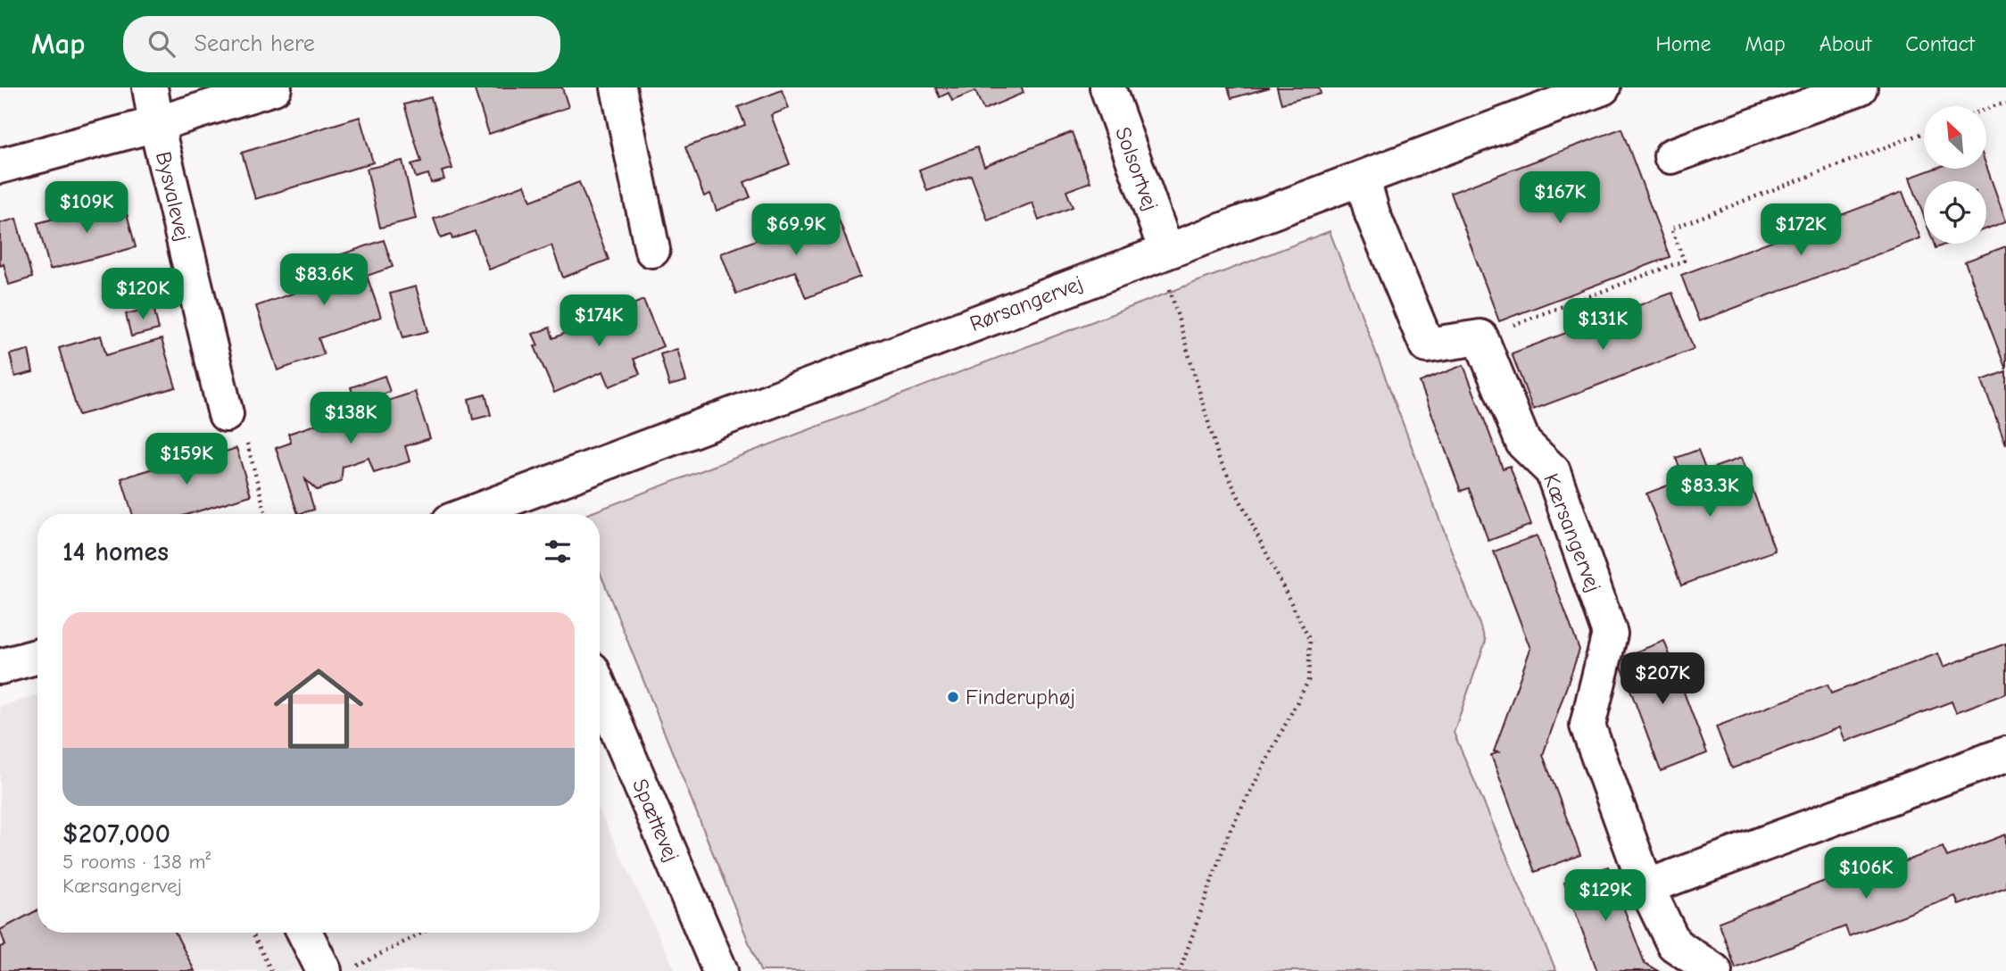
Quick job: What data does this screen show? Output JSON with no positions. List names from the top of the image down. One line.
{"streets":{"street":["Solsortvej","Bysvalevej","Rørsangervej","Kærsangervej","Spættevej"]},"crossings":[["Solsortvej","Rørsangervej"]],"places":["Finderuphøj"],"north":"top left","page":{"header":"Map","search":"Search here","nav":["Home","Map","About","Contact"],"price":["$167K","$109K","$69.9K","$172K","$83.6K","$120K","$174K","$131K","$138K","$159K","$83.3K","$207K","$106K","$129K"],"heading":"14 homes","list":[{"name":"$207,000","note":"5 rooms · 138 m² · Kærsangervej"}]}}
